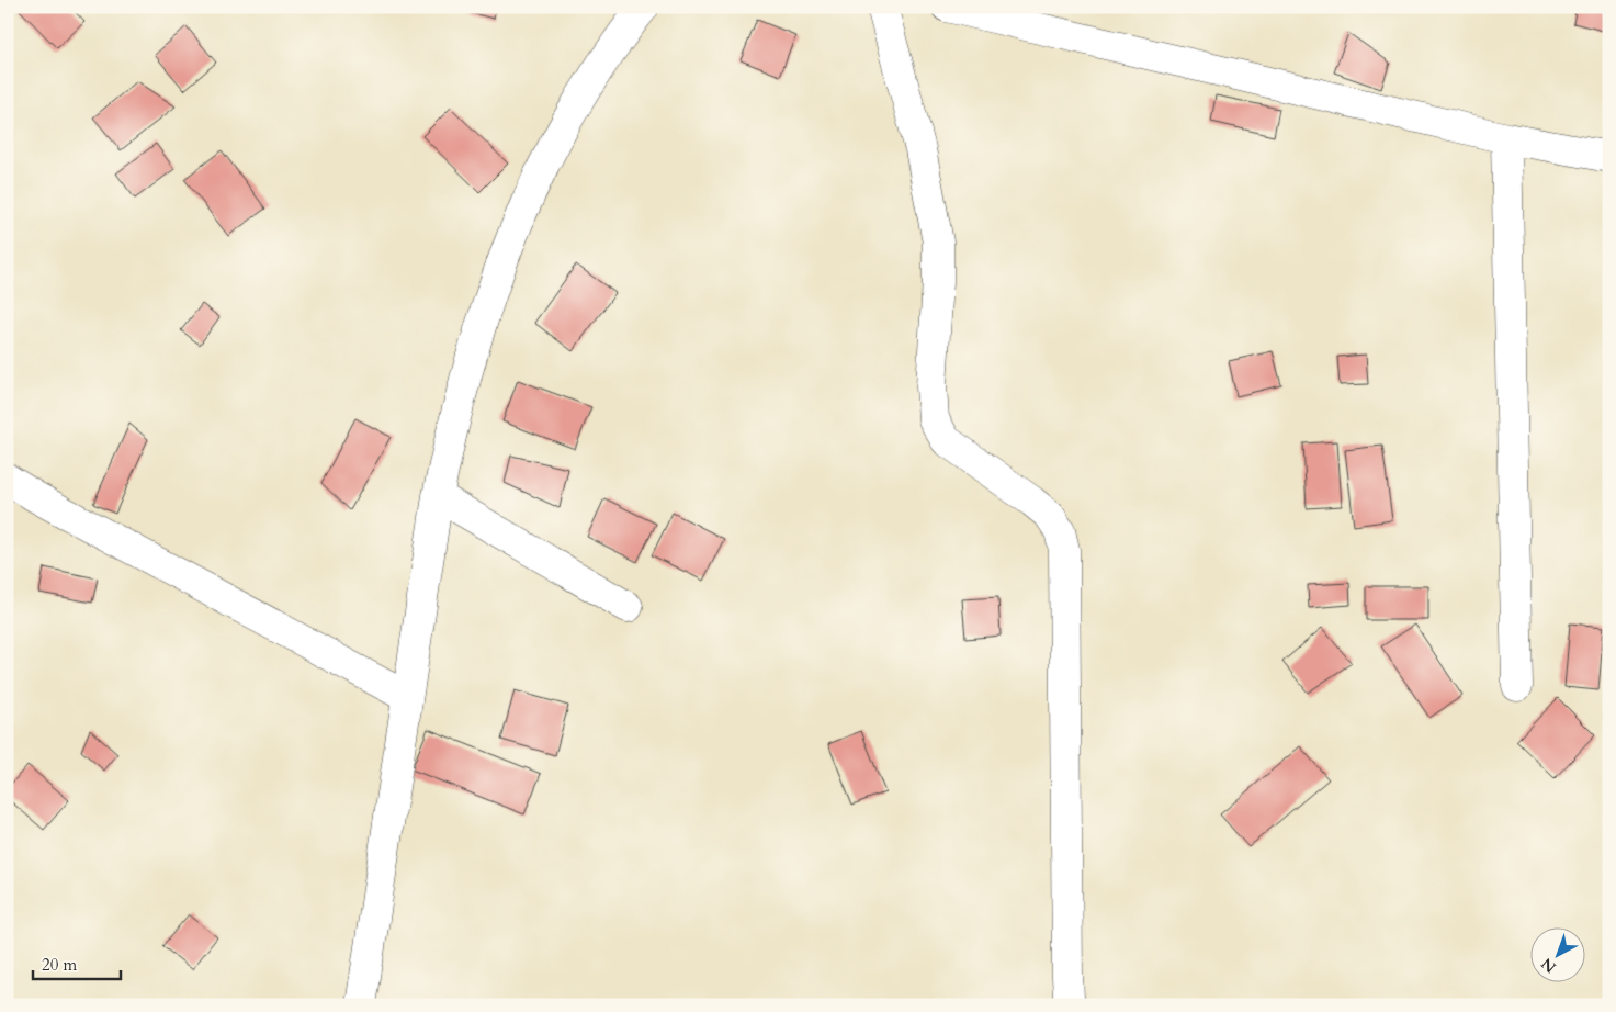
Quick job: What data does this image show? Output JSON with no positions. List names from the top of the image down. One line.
{"scale_bar":"20 m","north":"bottom left"}
